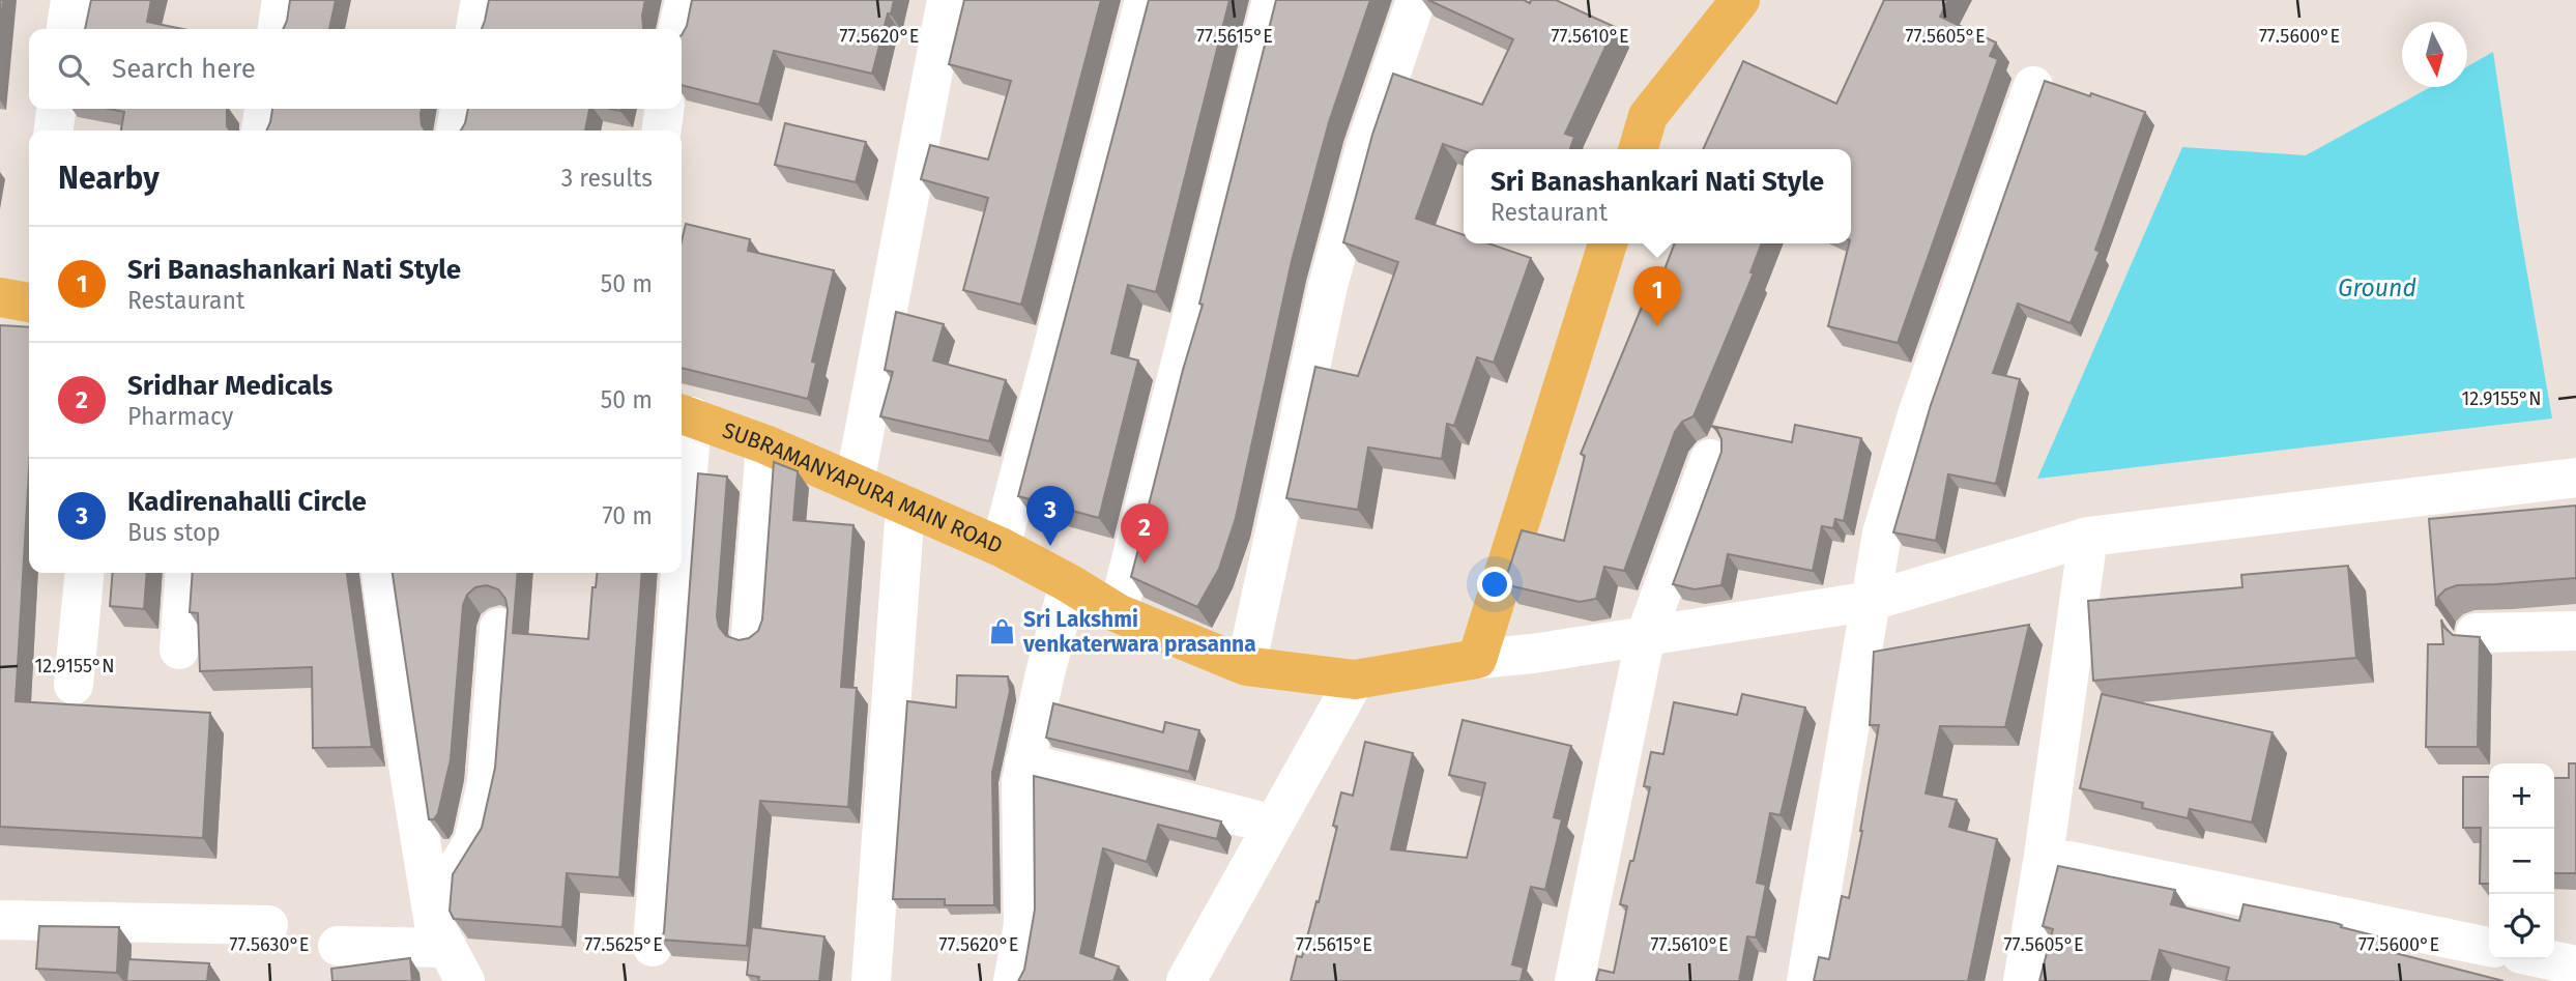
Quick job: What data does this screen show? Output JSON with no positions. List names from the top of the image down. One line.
{"streets":{"main road":["SUBRAMANYAPURA MAIN ROAD"]},"water":["Ground"],"places":{"shop":["Sri Lakshmi venkaterwara prasanna"]},"north":"bottom","page":{"search":"Search here","heading":["Nearby","3 results"],"popup":["Sri Banashankari Nati Style","Restaurant"],"list":[{"mark":"1","name":"Sri Banashankari Nati Style","note":"Restaurant","value":"50 m"},{"mark":"2","name":"Sridhar Medicals","note":"Pharmacy","value":"50 m"},{"mark":"3","name":"Kadirenahalli Circle","note":"Bus stop","value":"70 m"}],"pins":["1","3","2"],"map_buttons":["+","−"]},"coordinates":["77.5620°E","77.5615°E","77.5610°E","77.5605°E","77.5600°E","12.9155°N","77.5630°E","77.5625°E"]}
